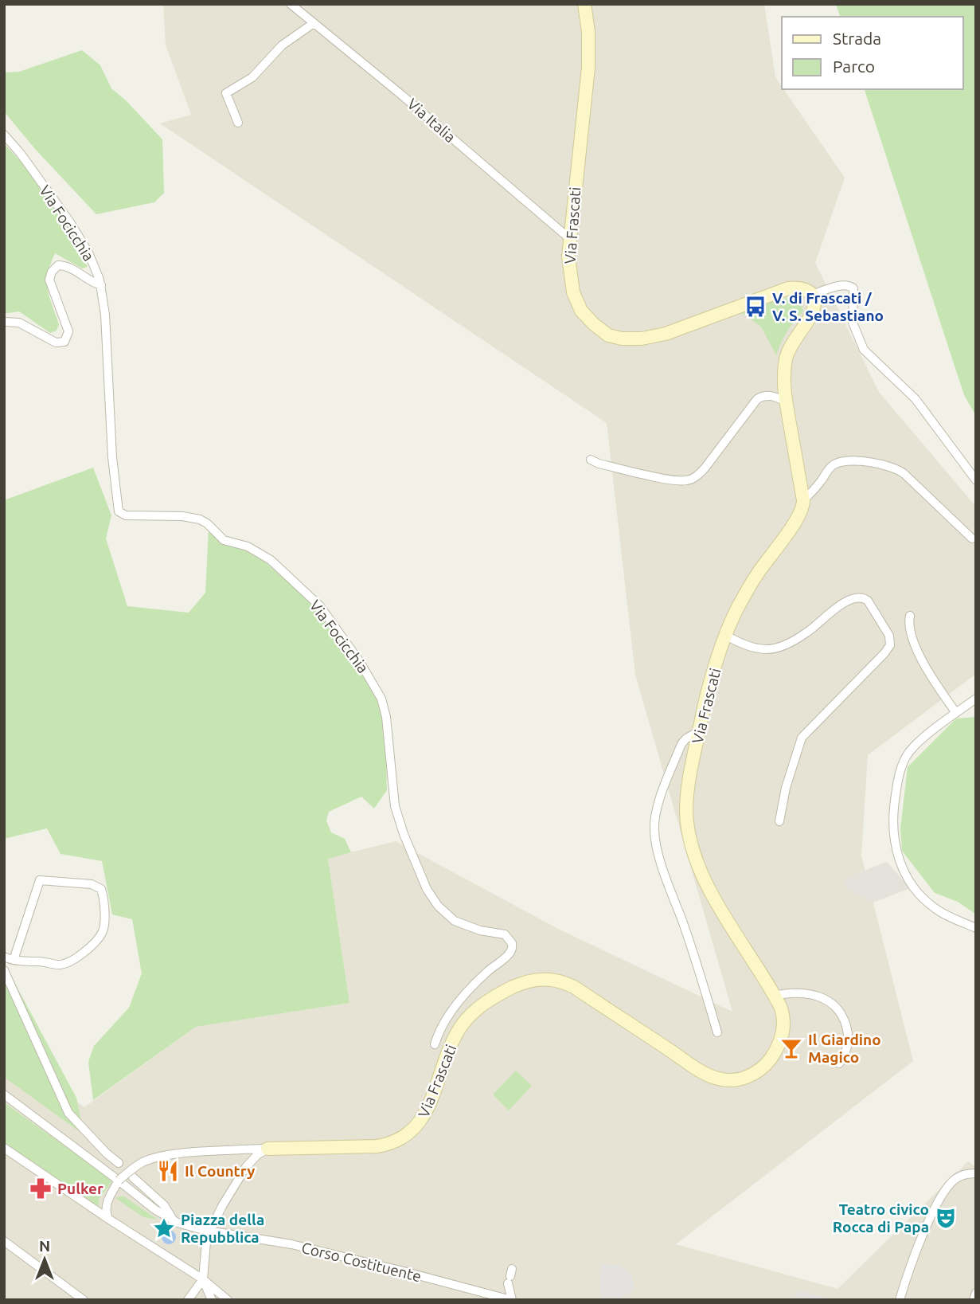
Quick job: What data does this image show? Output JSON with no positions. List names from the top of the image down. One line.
{"streets":{"main road":["Via Frascati"],"street":["Via Italia","Via Focicchia","Corso Costituente"]},"crossings":[["Via Italia","Via Frascati"]],"places":{"bus stop":["V. di Frascati / V. S. Sebastiano"],"bar":["Il Giardino Magico"],"restaurant":["Il Country"],"pharmacy":["Pulker"],"theatre":["Teatro civico Rocca di Papa"],"place":["Piazza della Repubblica"]},"legend":["Strada","Parco"],"north":"top"}
